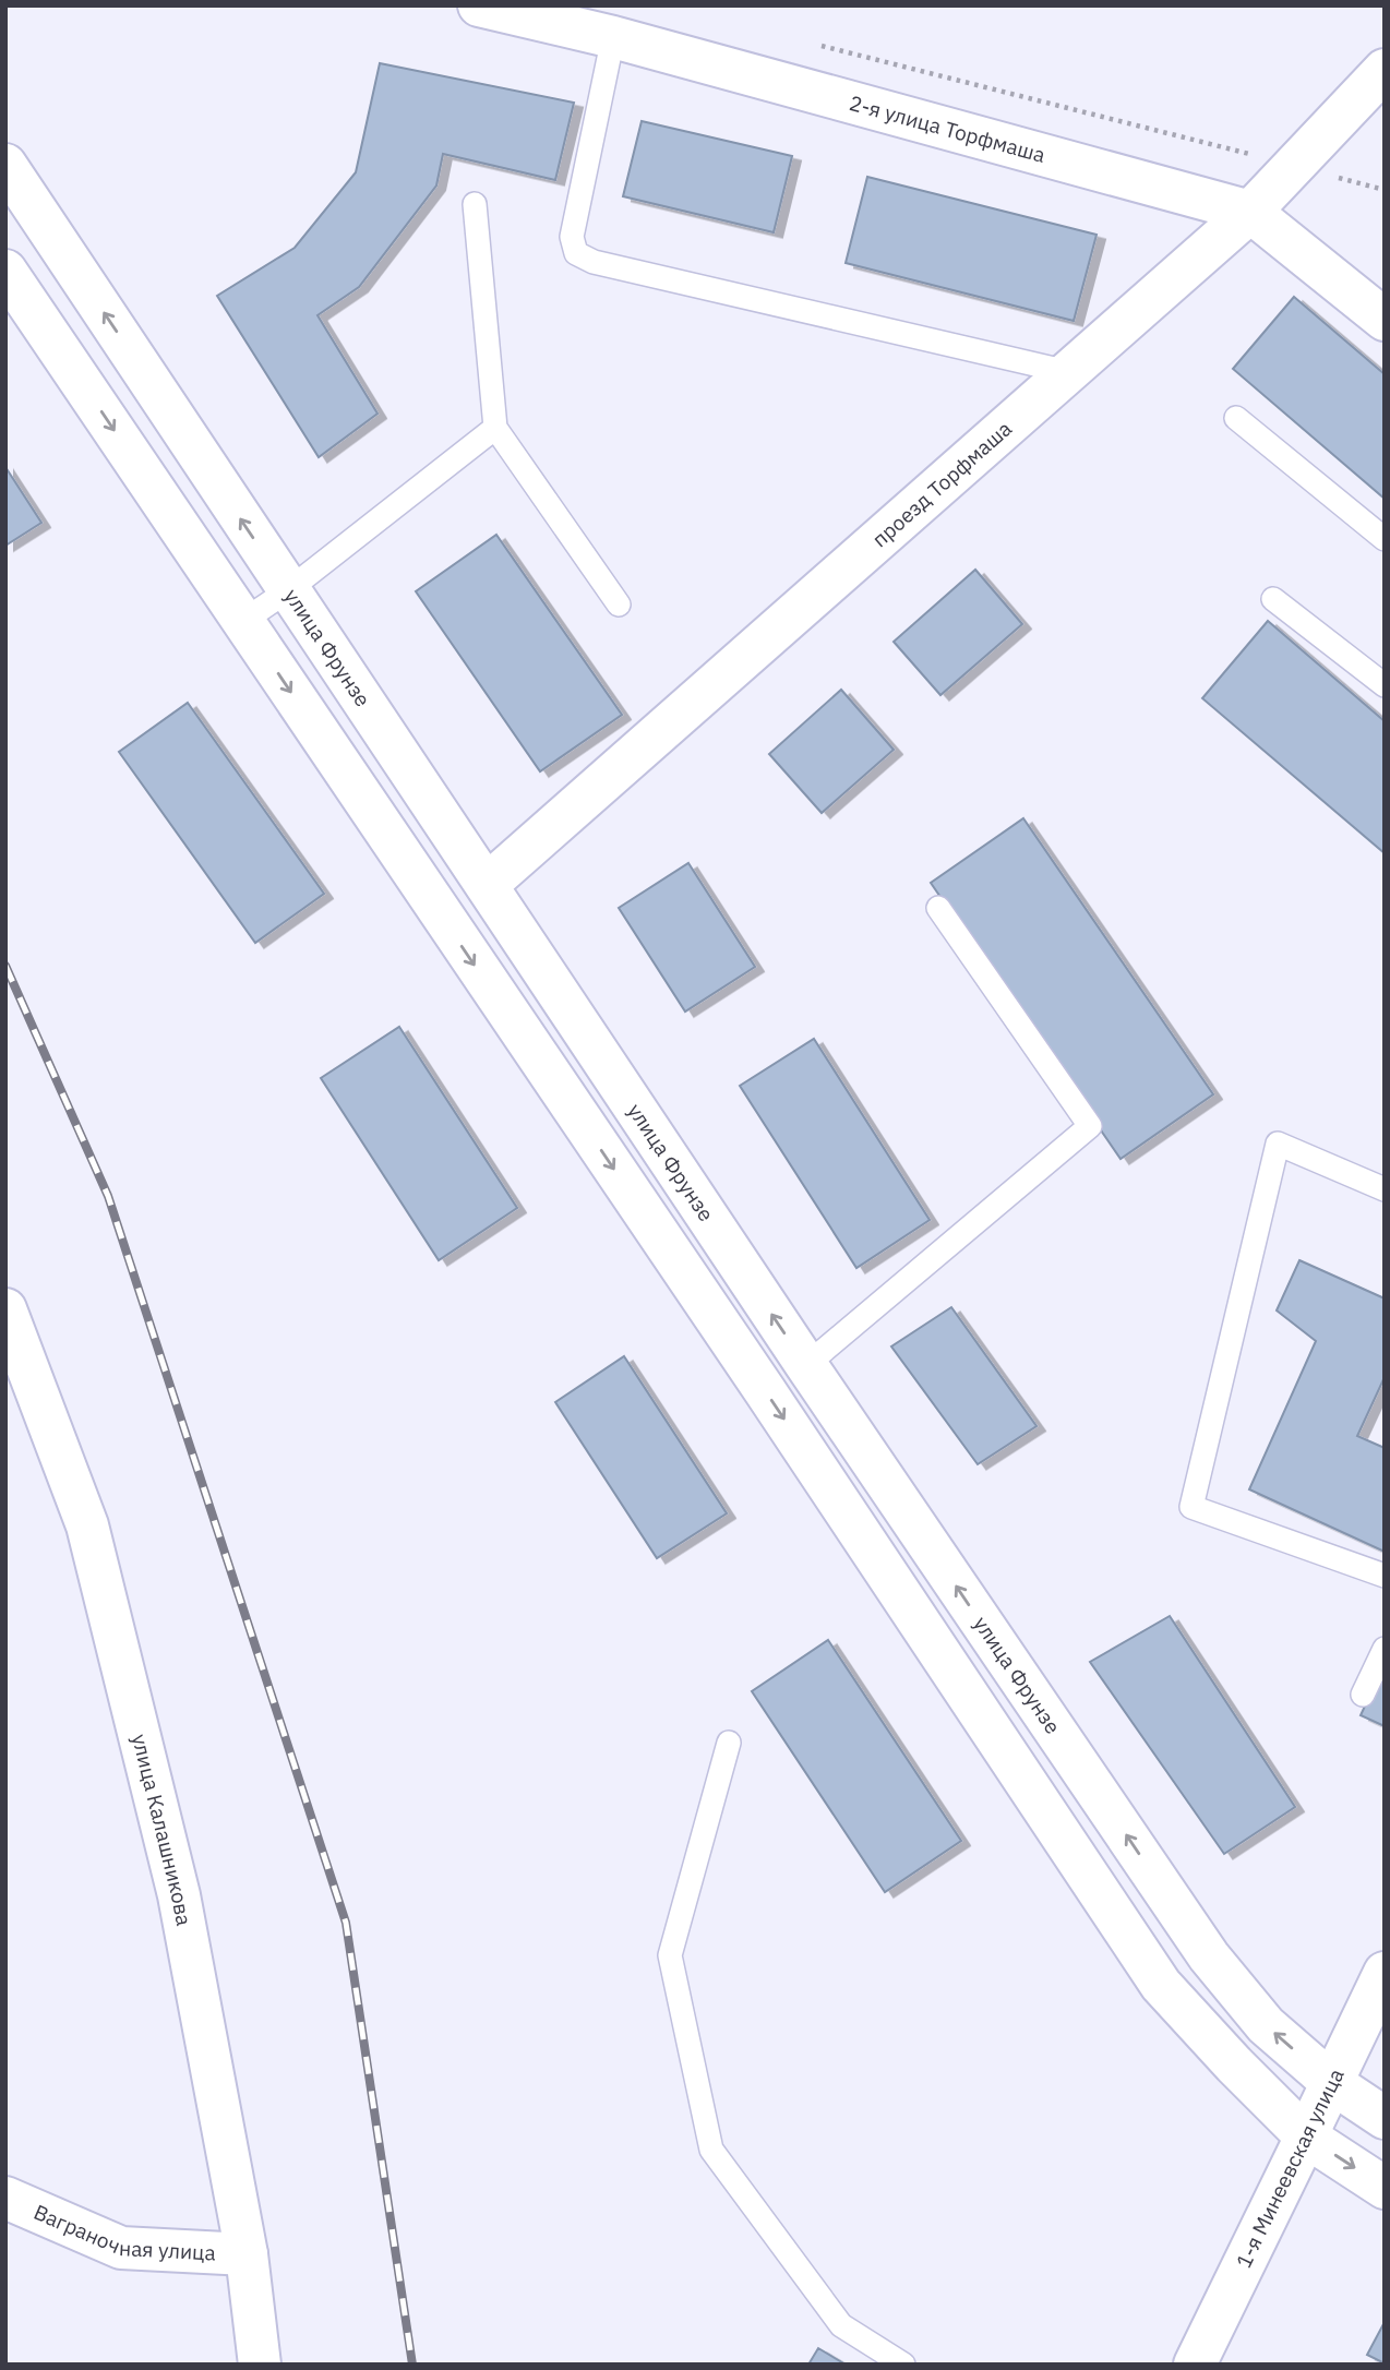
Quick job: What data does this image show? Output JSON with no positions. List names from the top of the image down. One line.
{"streets":{"main road":["2-я улица Торфмаша","проезд Торфмаша","улица Фрунзе","улица Калашникова","1-я Минеевская улица","Ваграночная улица"]},"crossings":[["2-я улица Торфмаша","проезд Торфмаша"],["проезд Торфмаша","улица Фрунзе"],["улица Фрунзе","1-я Минеевская улица"],["улица Калашникова","Ваграночная улица"]]}
